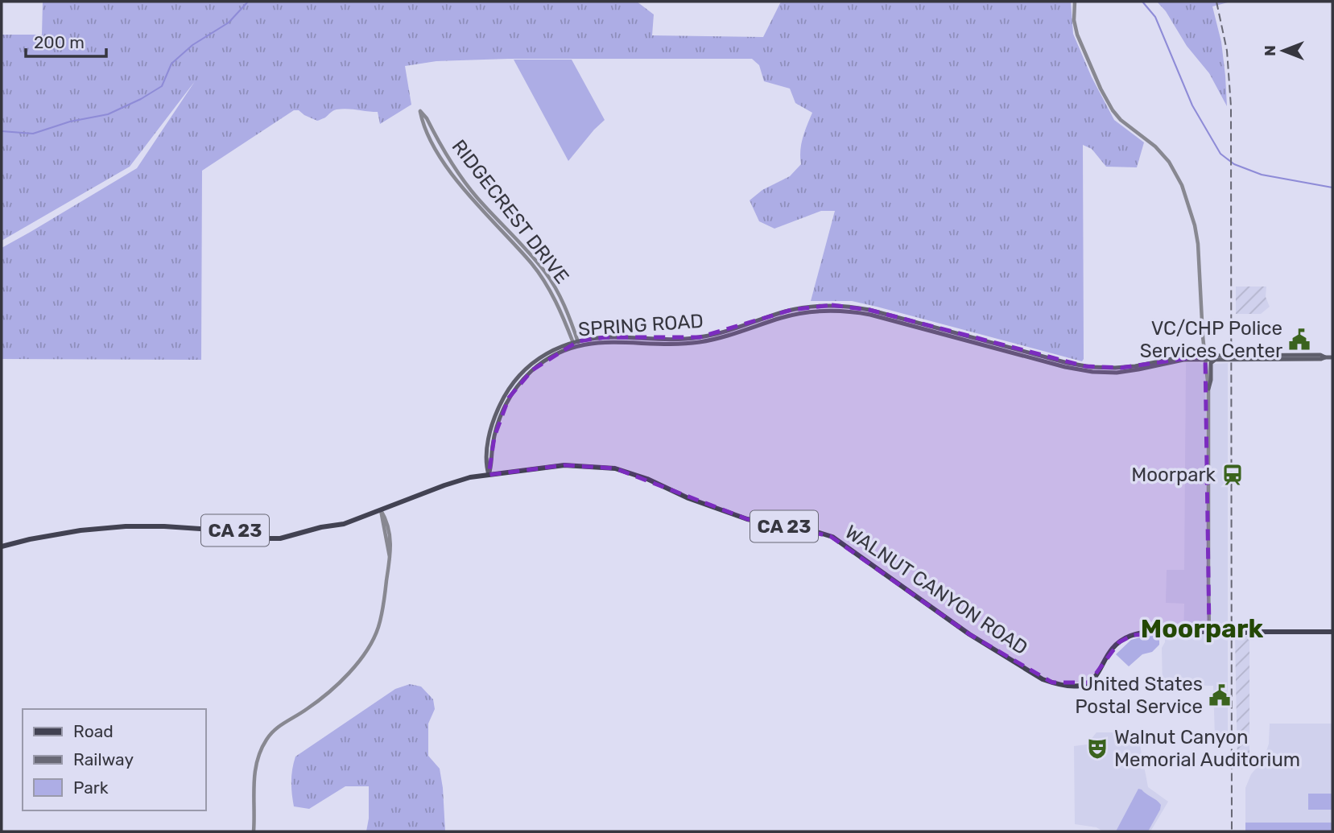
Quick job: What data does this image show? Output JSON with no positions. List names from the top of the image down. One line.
{"streets":{"main road":["SPRING ROAD","CA 23","WALNUT CANYON ROAD"],"street":["RIDGECREST DRIVE"]},"crossings":[["RIDGECREST DRIVE","SPRING ROAD"],["SPRING ROAD","WALNUT CANYON ROAD"],["CA 23","WALNUT CANYON ROAD"]],"districts":["Moorpark"],"places":{"public building":["VC/CHP Police Services Center","United States Postal Service"],"station":["Moorpark"],"theatre":["Walnut Canyon Memorial Auditorium"]},"legend":["Road","Railway","Park"],"scale_bar":"200 m","north":"left"}
